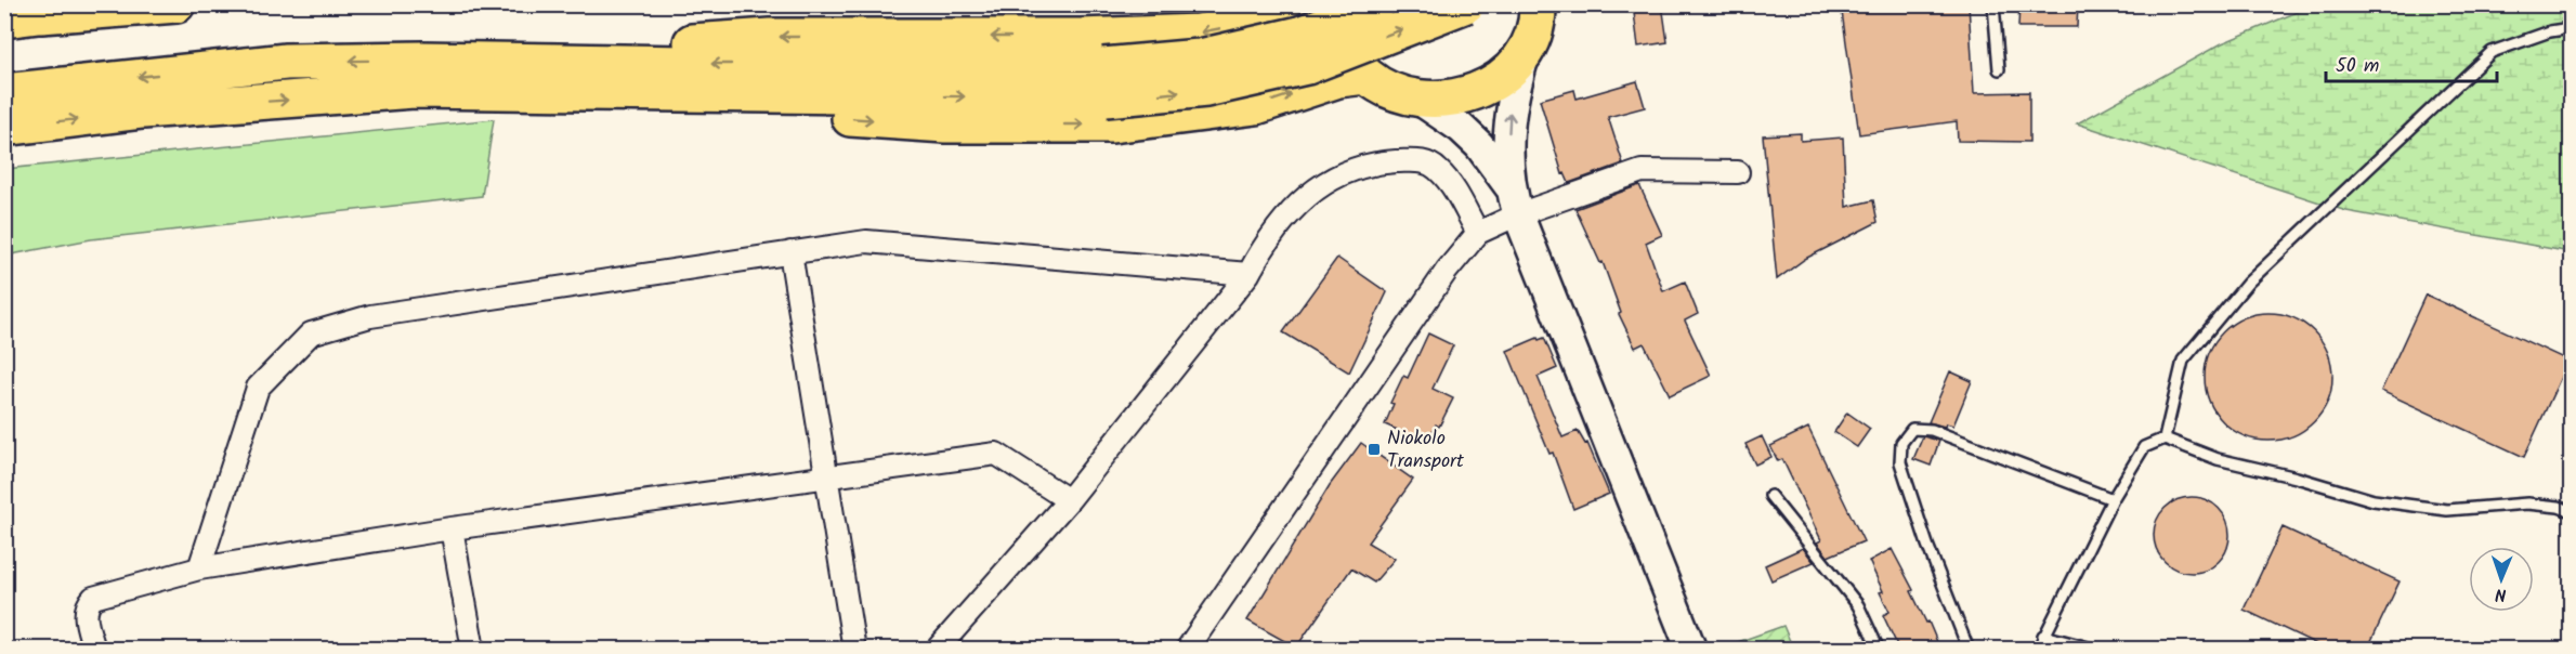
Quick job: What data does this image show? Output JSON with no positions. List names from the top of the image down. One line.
{"places":{"transit":["Niokolo Transport"]},"scale_bar":"50 m","north":"bottom"}
